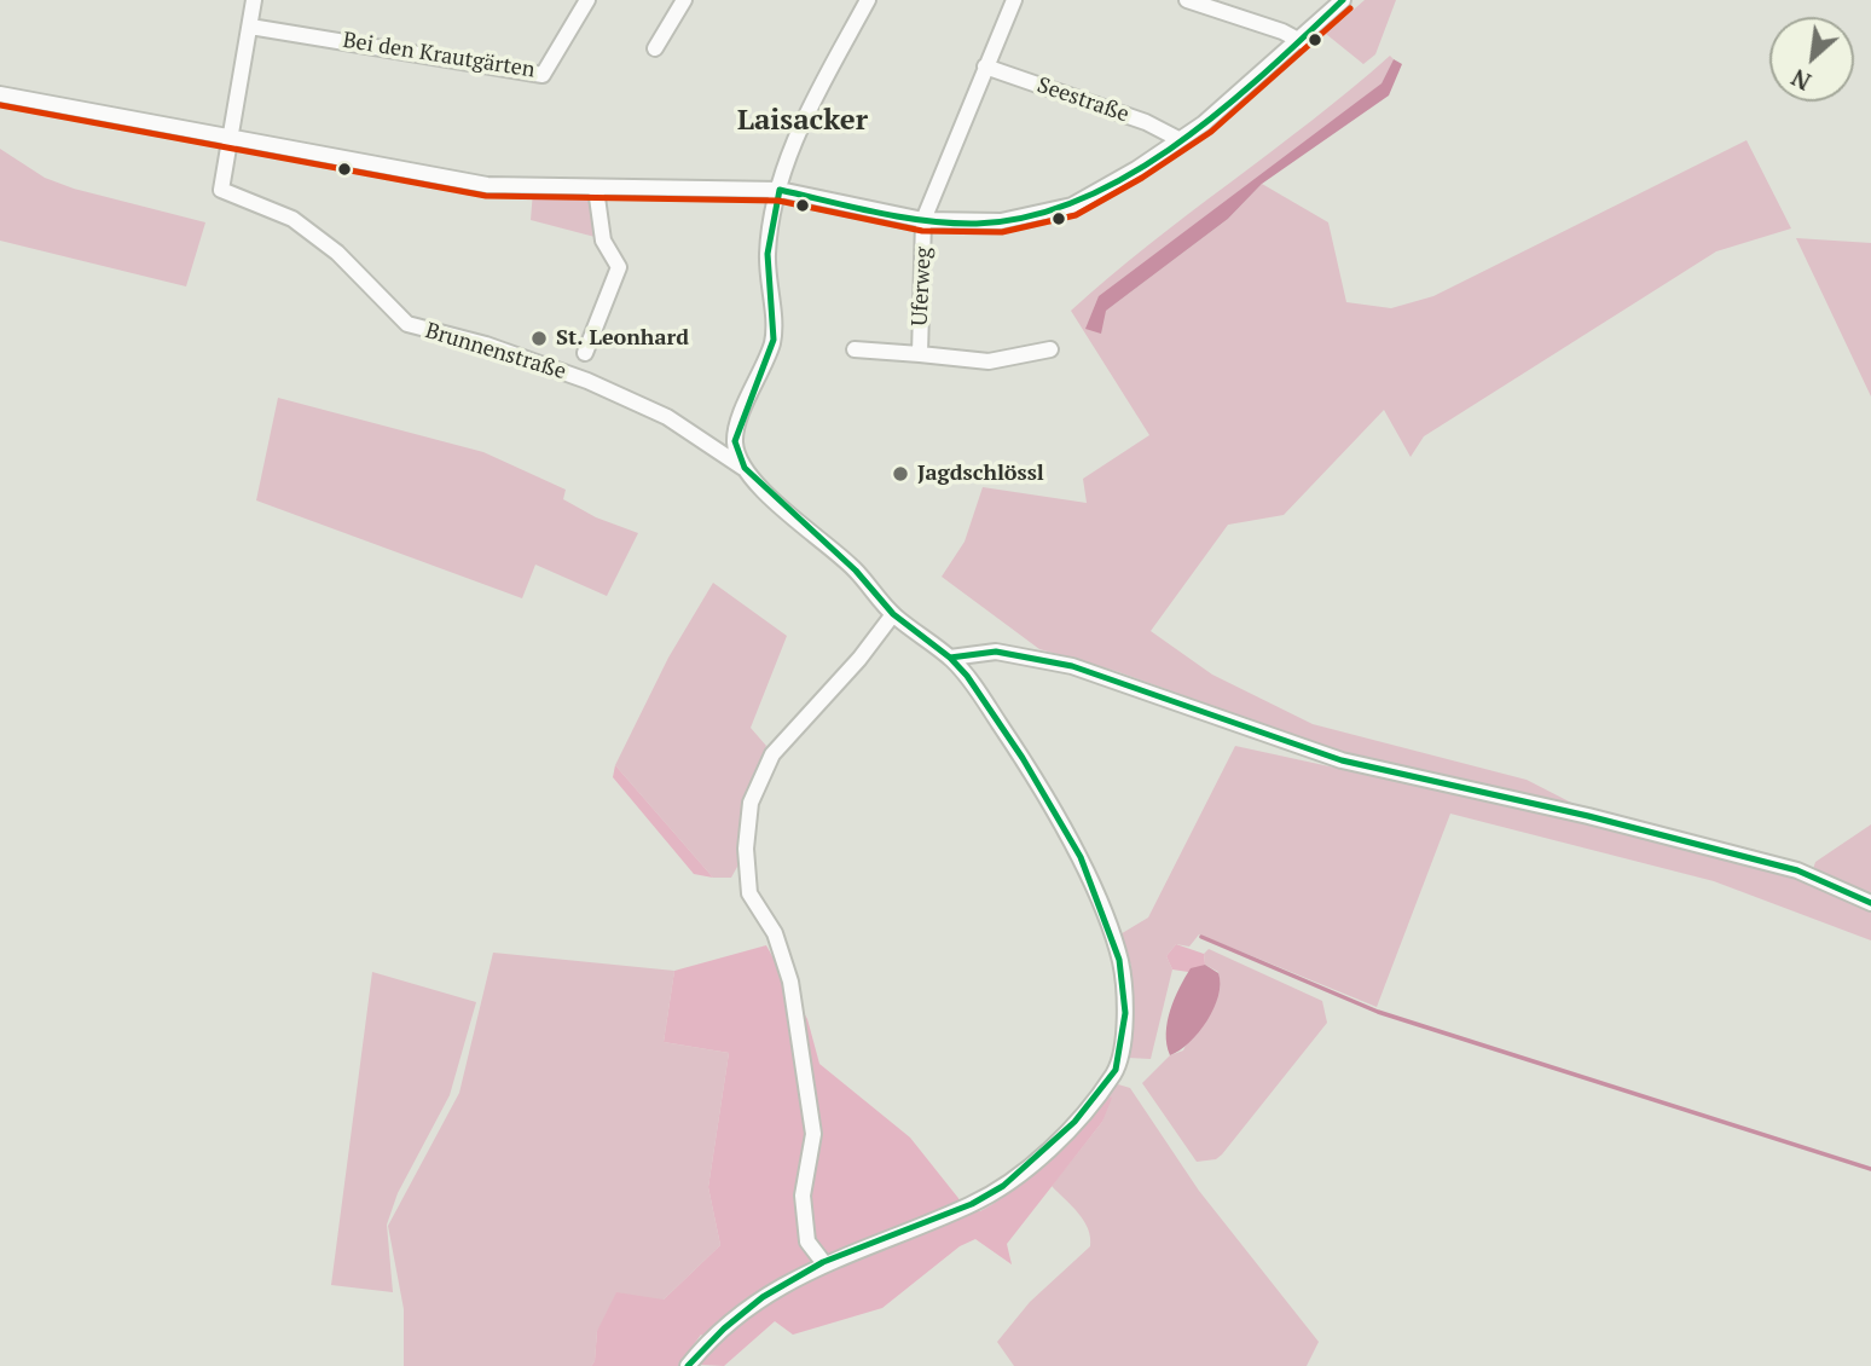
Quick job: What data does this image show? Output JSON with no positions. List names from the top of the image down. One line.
{"streets":{"street":["Bei den Krautgärten","Seestraße","Uferweg","Brunnenstraße"]},"districts":["Laisacker"],"places":["St. Leonhard","Jagdschlössl"],"north":"bottom left"}
